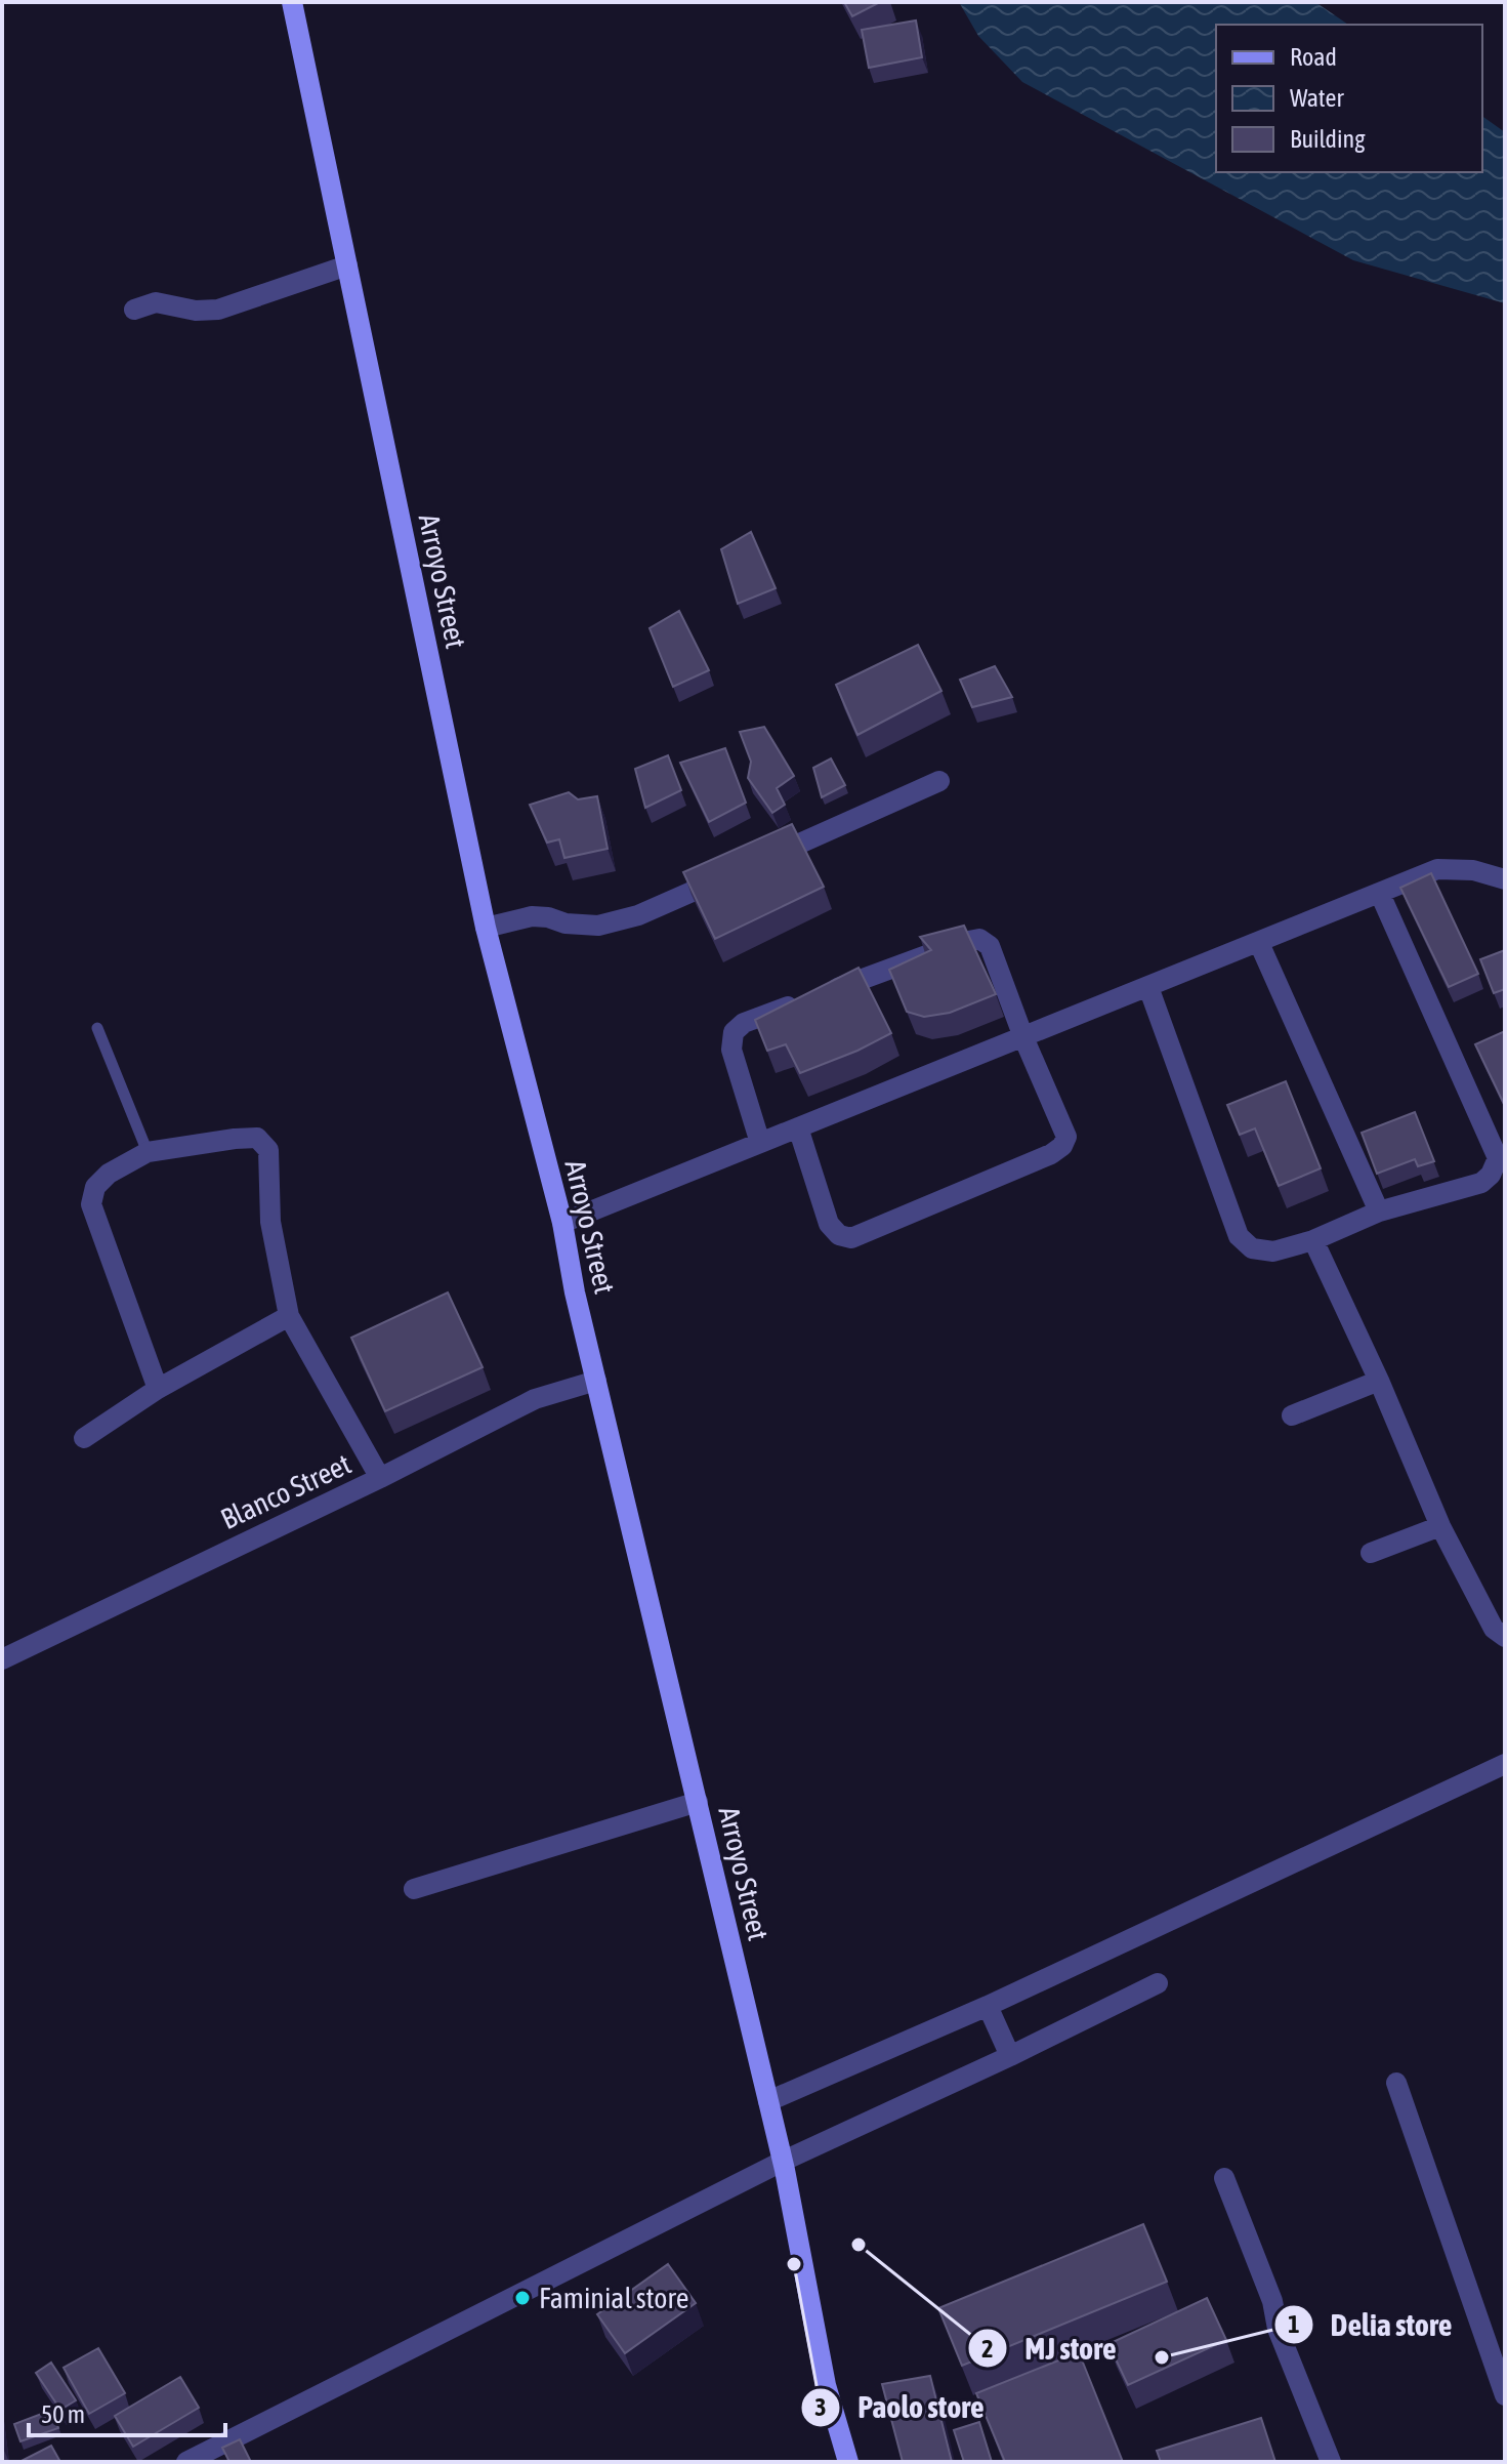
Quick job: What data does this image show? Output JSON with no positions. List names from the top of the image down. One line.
{"streets":{"street":["Arroyo Street","Blanco Street"]},"crossings":[["Arroyo Street","Blanco Street"]],"places":["MJ store","Paolo store","Faminial store","Delia store"],"legend":["Road","Water","Building"],"scale_bar":"50 m"}
